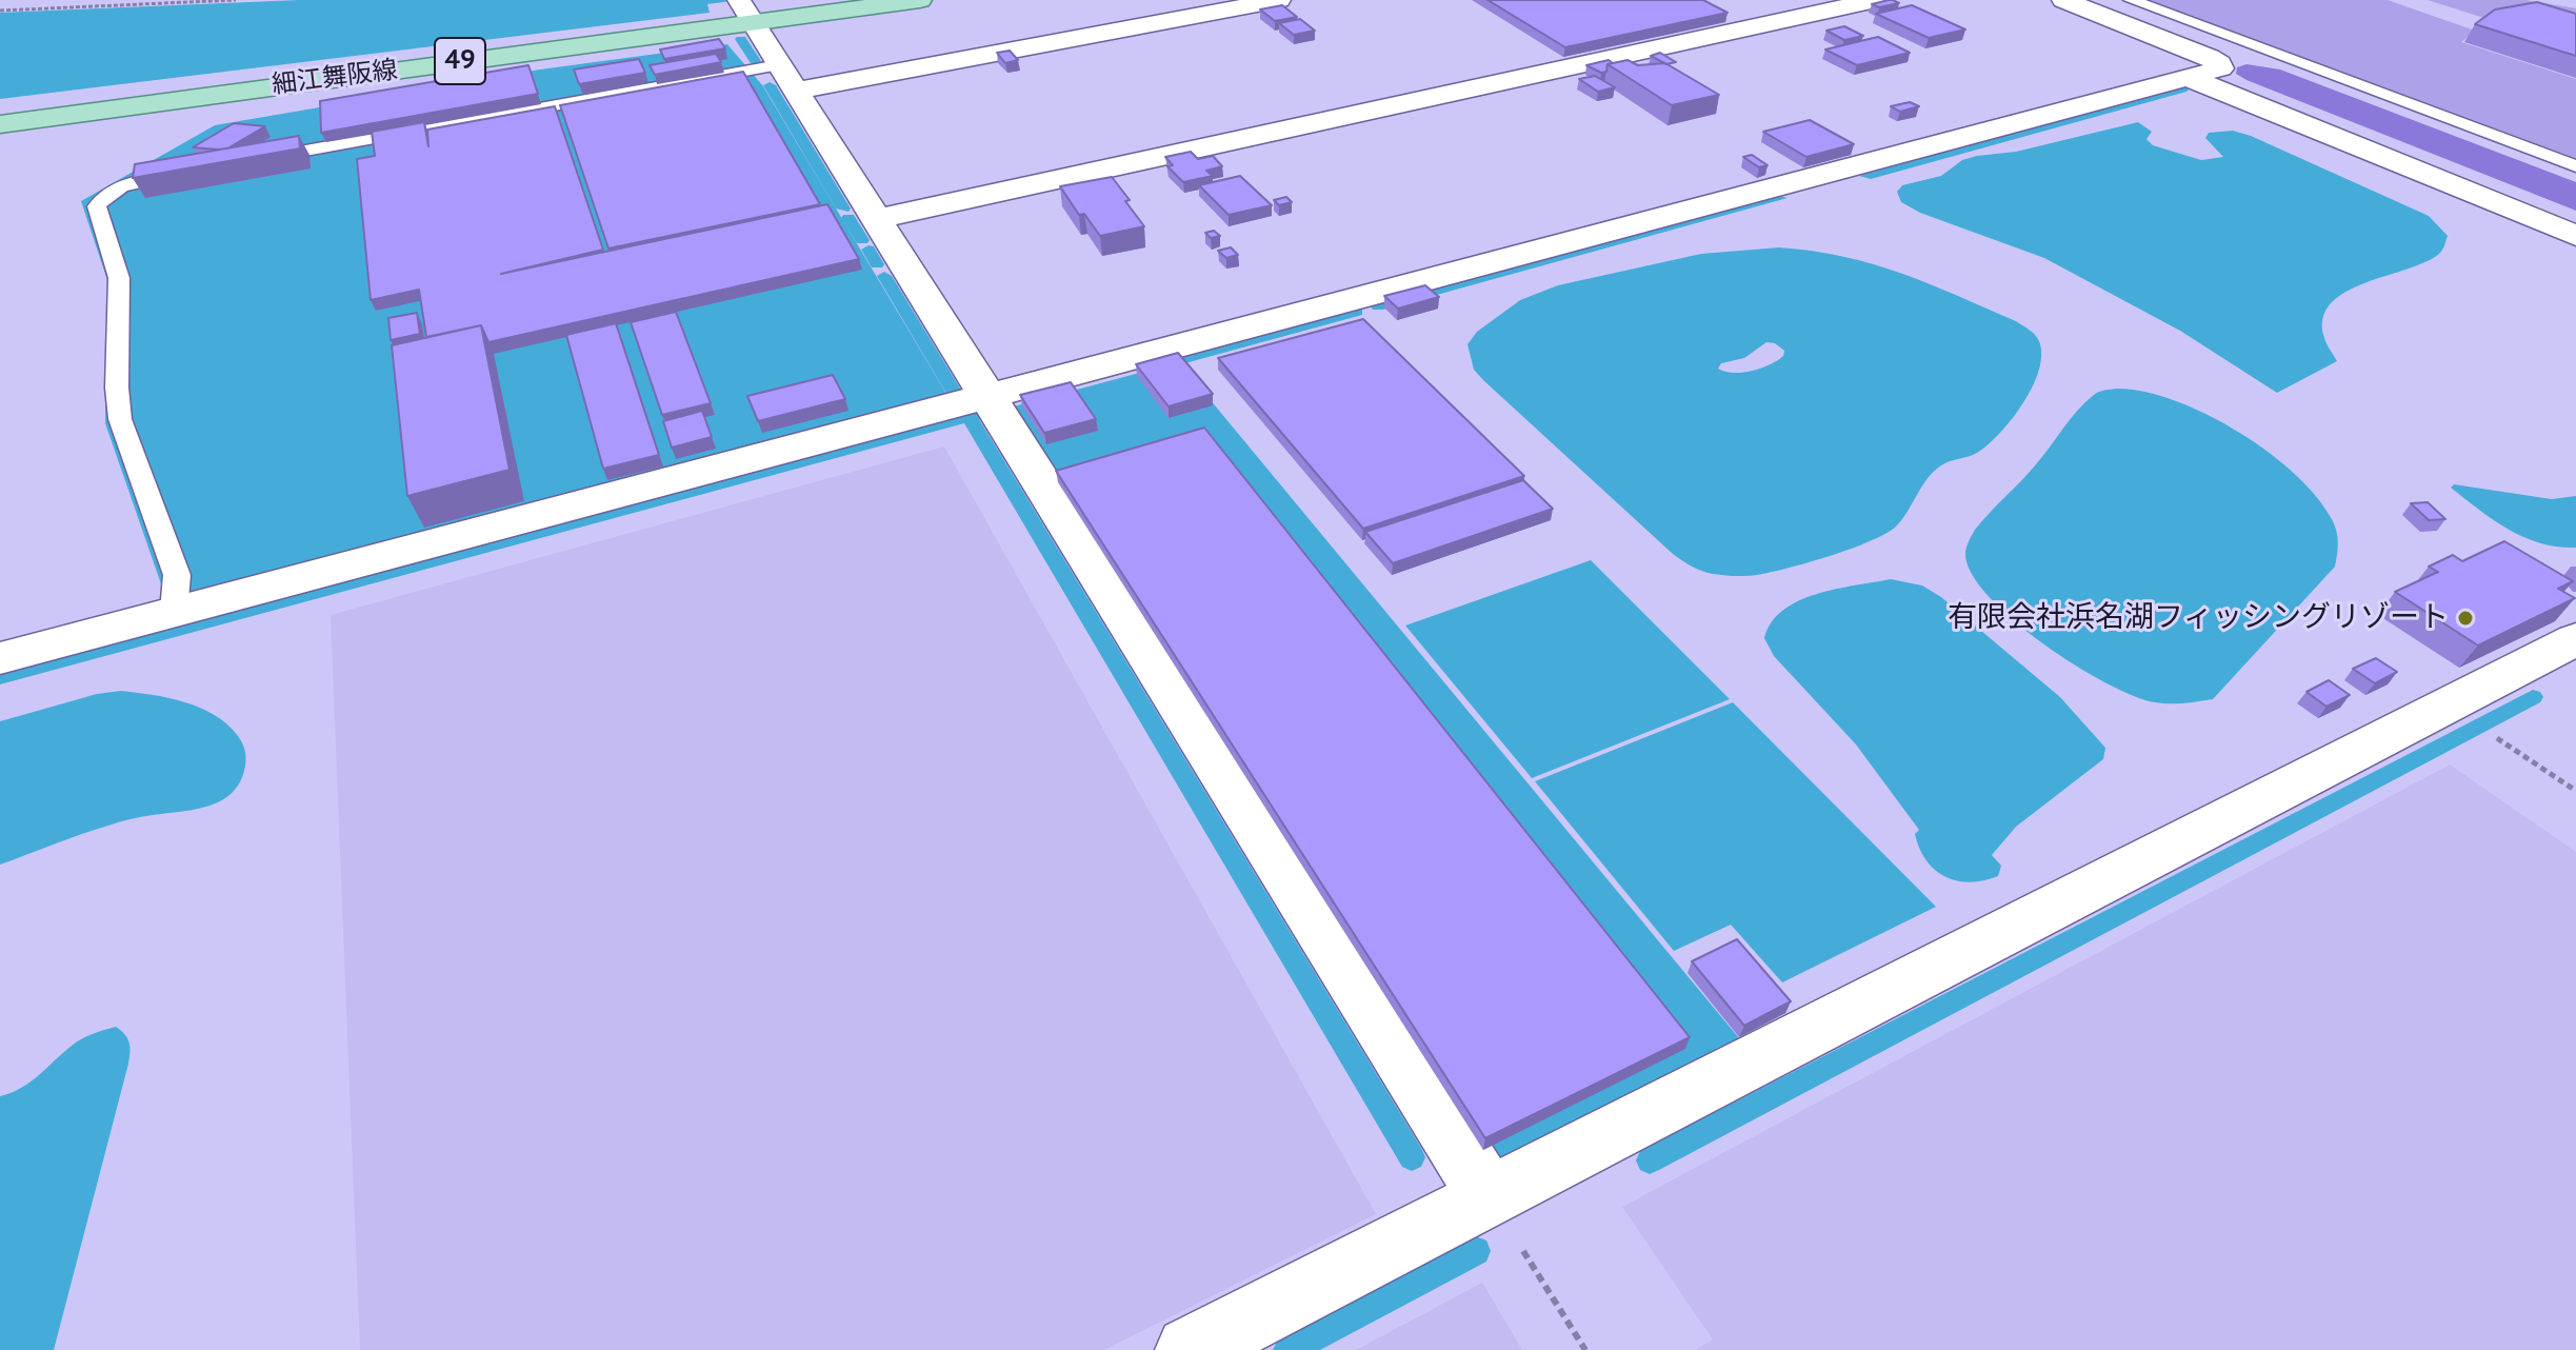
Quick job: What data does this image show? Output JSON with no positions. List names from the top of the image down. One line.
{"streets":{"main road":["49","細江舞阪線"]},"places":["有限会社浜名湖フィッシングリゾート"]}
